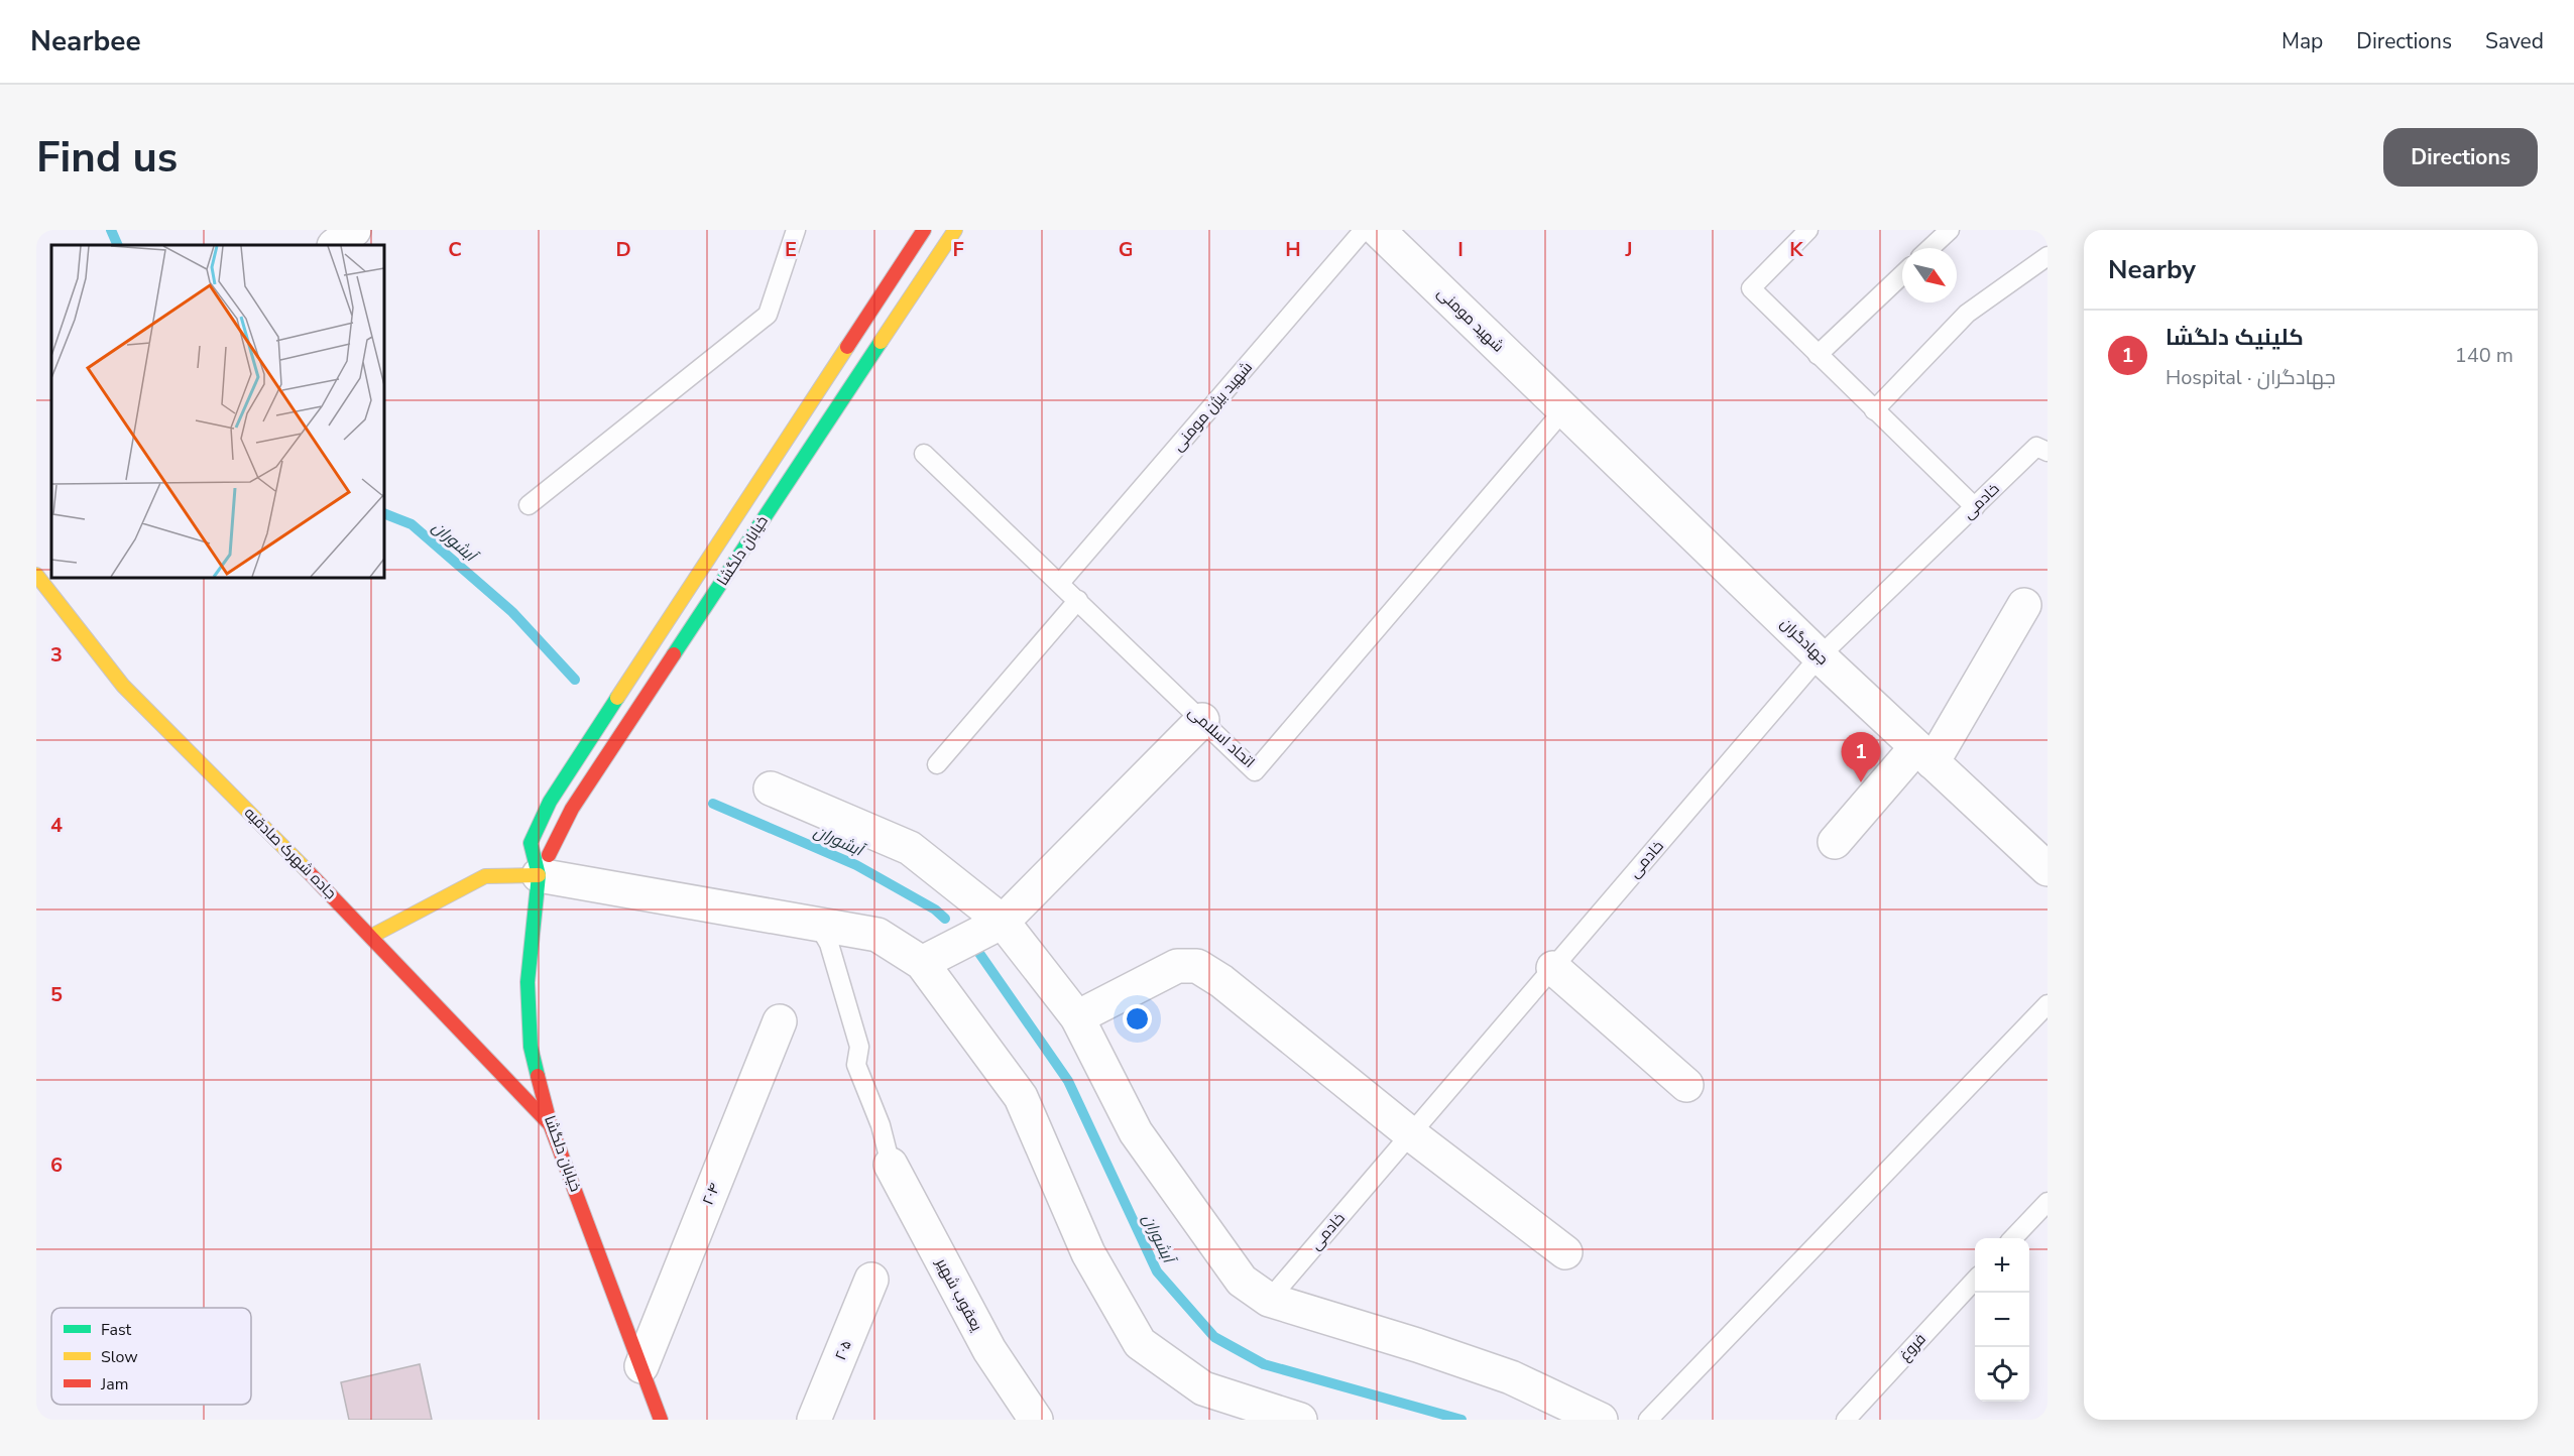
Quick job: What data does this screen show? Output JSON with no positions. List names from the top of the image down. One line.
{"streets":{"main road":["خیابان دلگشا","جاده شهرک صادقیه"],"street":["شهید مومنی","جهادگران","۲۰۴","یعقوب شهیر","۲۰۵"],"lane":["شهید بیژن مومنی","خادمی","اتحاد اسلامی","فروغ"]},"crossings":[["شهید مومنی","جهادگران"],["شهید مومنی","اتحاد اسلامی"],["شهید بیژن مومنی","اتحاد اسلامی"],["خادمی","جهادگران"],["خیابان دلگشا","جاده شهرک صادقیه"],["خیابان دلگشا","۲۰۴"],["جهادگران","اتحاد اسلامی"]],"water":["آبشوران"],"legend":["Fast","Slow","Jam"],"north":"bottom right","page":{"header":"Nearbee","nav":["Map","Directions","Saved"],"buttons":"Directions","title":"Find us","heading":"Nearby","list":[{"mark":"1","name":"کلینیک دلگشا","note":"Hospital · جهادگران","value":"140 m"}],"pins":"1","map_buttons":["+","−"]},"grid":{"columns":["C","D","E","F","G","H","I","J","K"],"rows":["3","4","5","6"]}}
